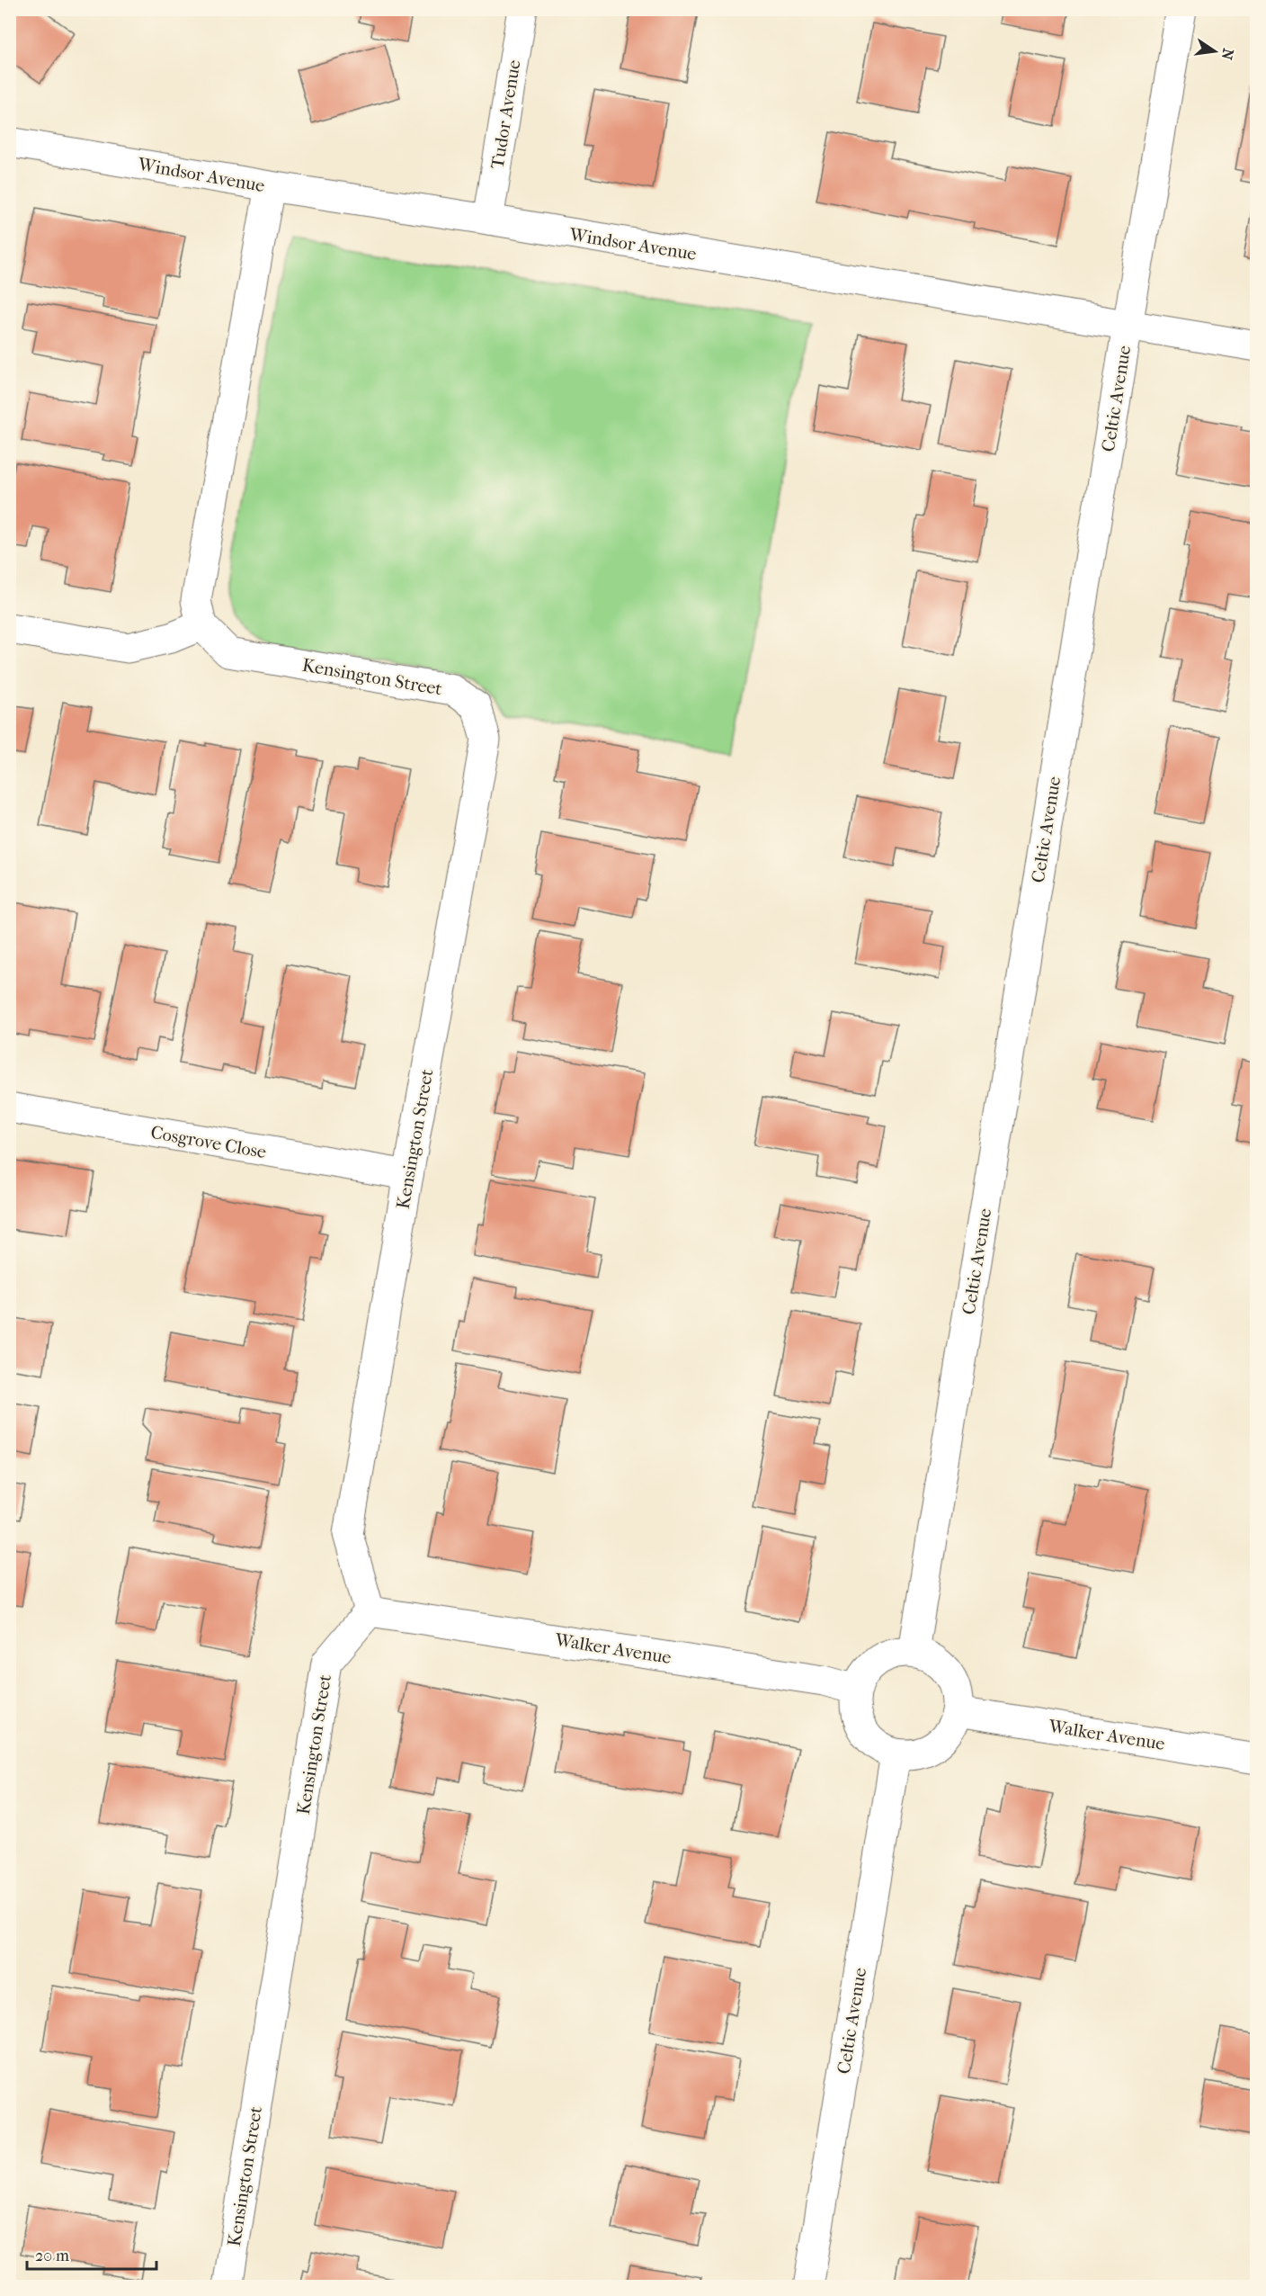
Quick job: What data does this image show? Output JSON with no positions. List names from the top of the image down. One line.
{"streets":{"street":["Tudor Avenue","Windsor Avenue","Celtic Avenue","Kensington Street","Cosgrove Close","Walker Avenue"]},"crossings":[["Tudor Avenue","Windsor Avenue"],["Windsor Avenue","Celtic Avenue"],["Celtic Avenue","Walker Avenue"],["Kensington Street","Cosgrove Close"],["Kensington Street","Walker Avenue"]],"scale_bar":"20 m","north":"right"}
